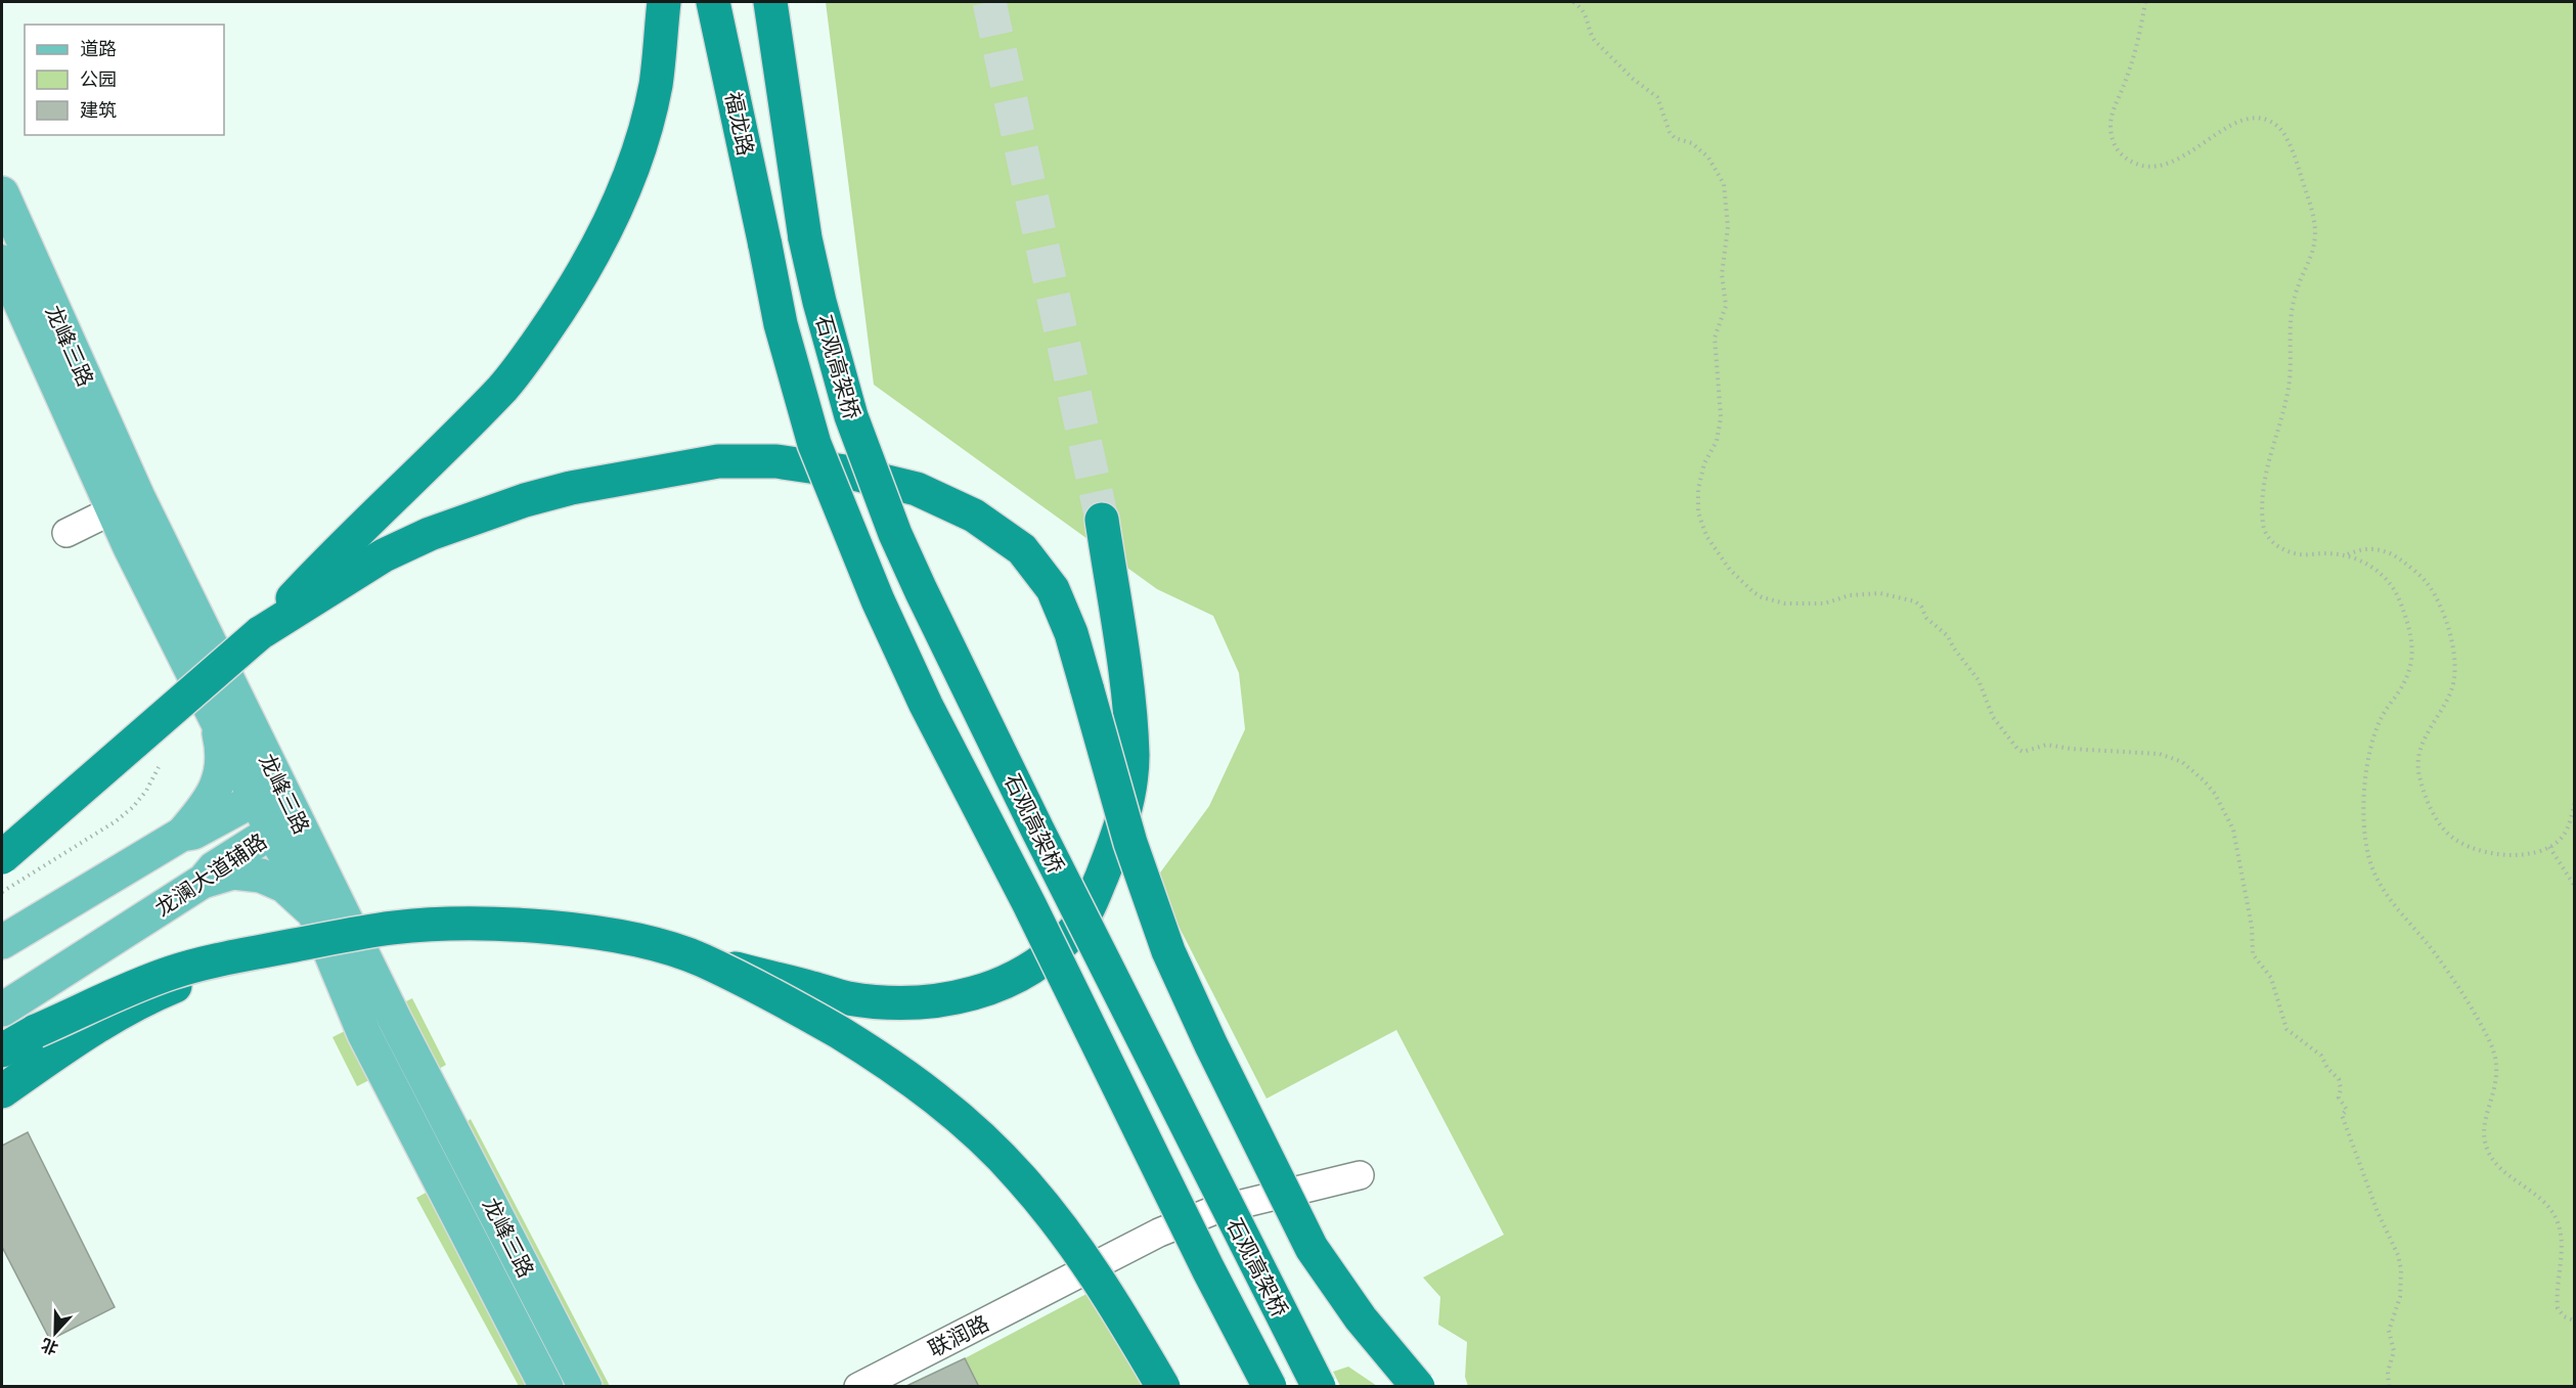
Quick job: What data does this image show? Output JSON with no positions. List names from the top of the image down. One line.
{"streets":{"highway":["福龙路","石观高架桥"],"main road":["龙峰三路","龙澜大道辅路"],"street":["联润路"]},"crossings":[["福龙路","石观高架桥"],["龙峰三路","龙澜大道辅路"]],"legend":["道路","公园","建筑"],"north":"bottom"}
